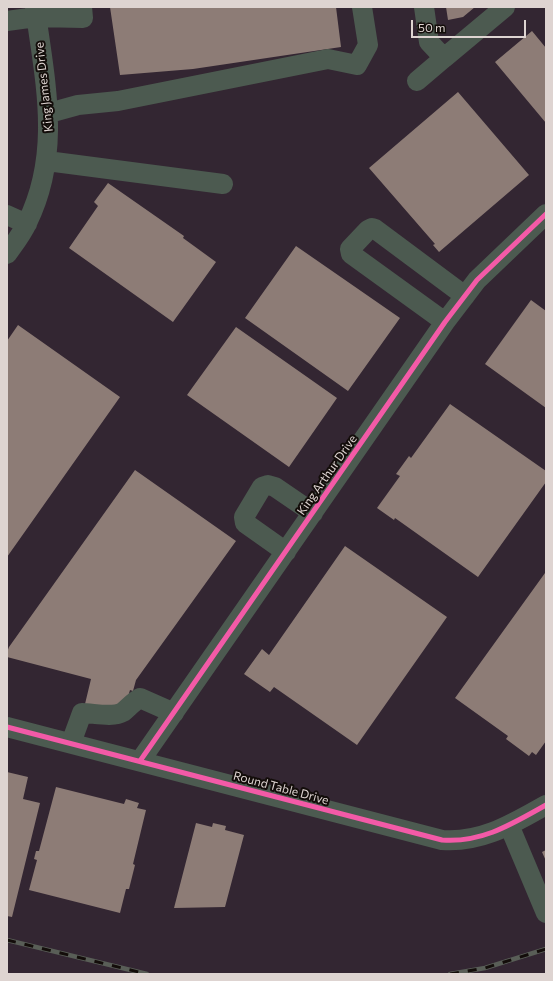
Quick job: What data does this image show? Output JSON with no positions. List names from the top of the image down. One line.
{"streets":{"street":["King James Drive","King Arthur Drive","Round Table Drive"]},"crossings":[["King Arthur Drive","Round Table Drive"]],"scale_bar":"50 m"}
